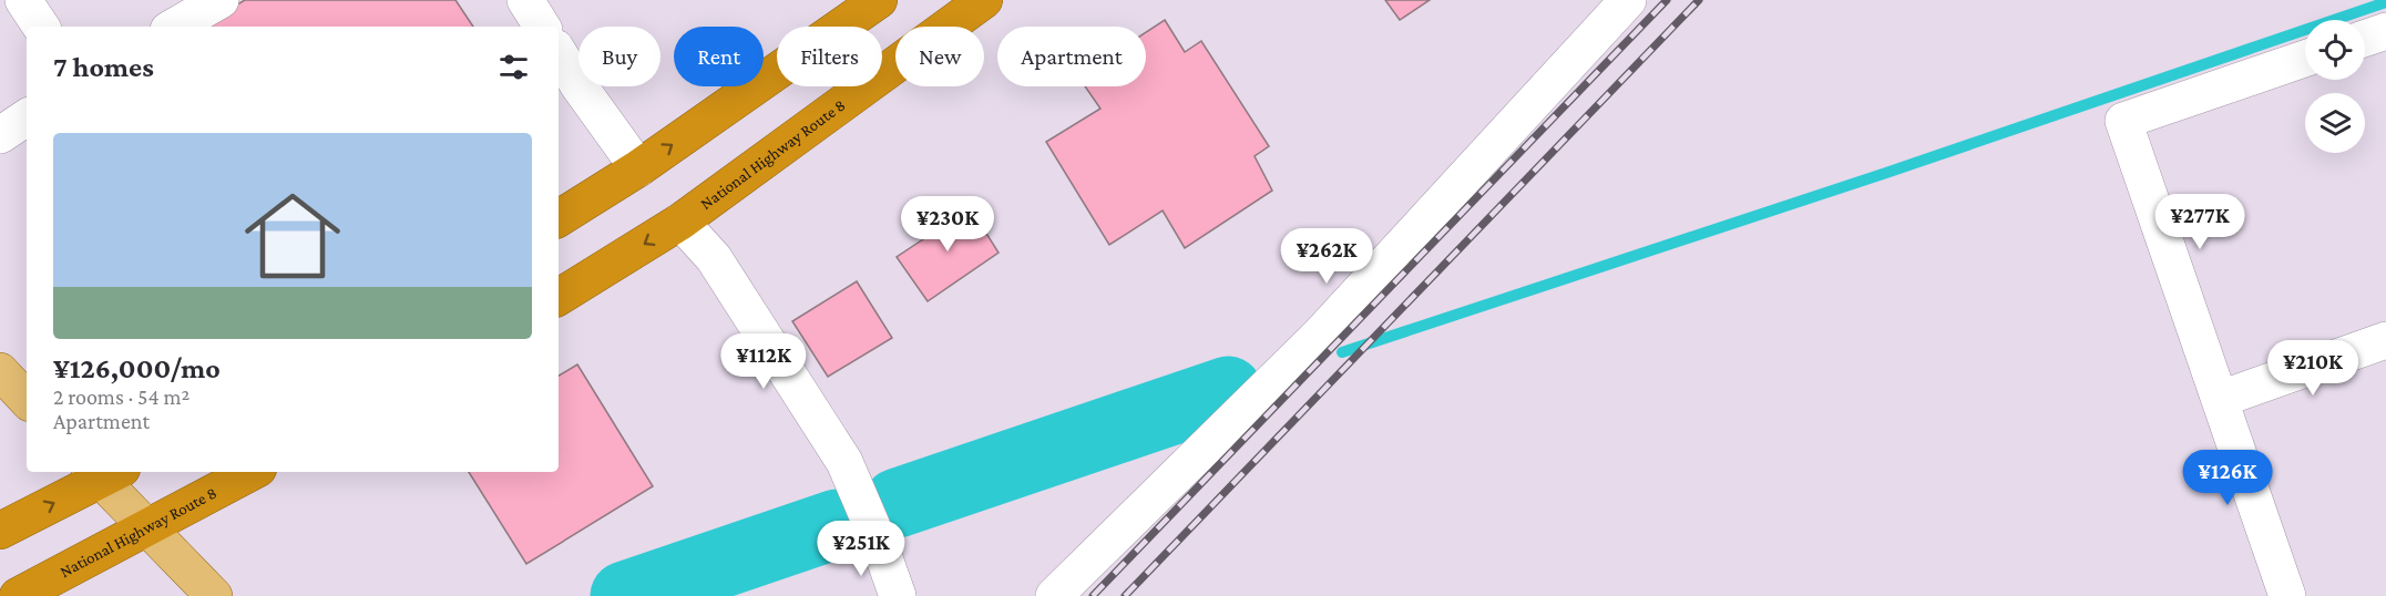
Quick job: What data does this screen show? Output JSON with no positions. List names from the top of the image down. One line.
{"streets":{"highway":["National Highway Route 8"]},"page":{"chip":["Buy","Rent","Filters","New","Apartment"],"heading":"7 homes","list":[{"name":"¥126,000/mo","note":"2 rooms · 54 m² · Apartment"}],"price":["¥277K","¥230K","¥262K","¥112K","¥210K","¥126K","¥251K"]}}
